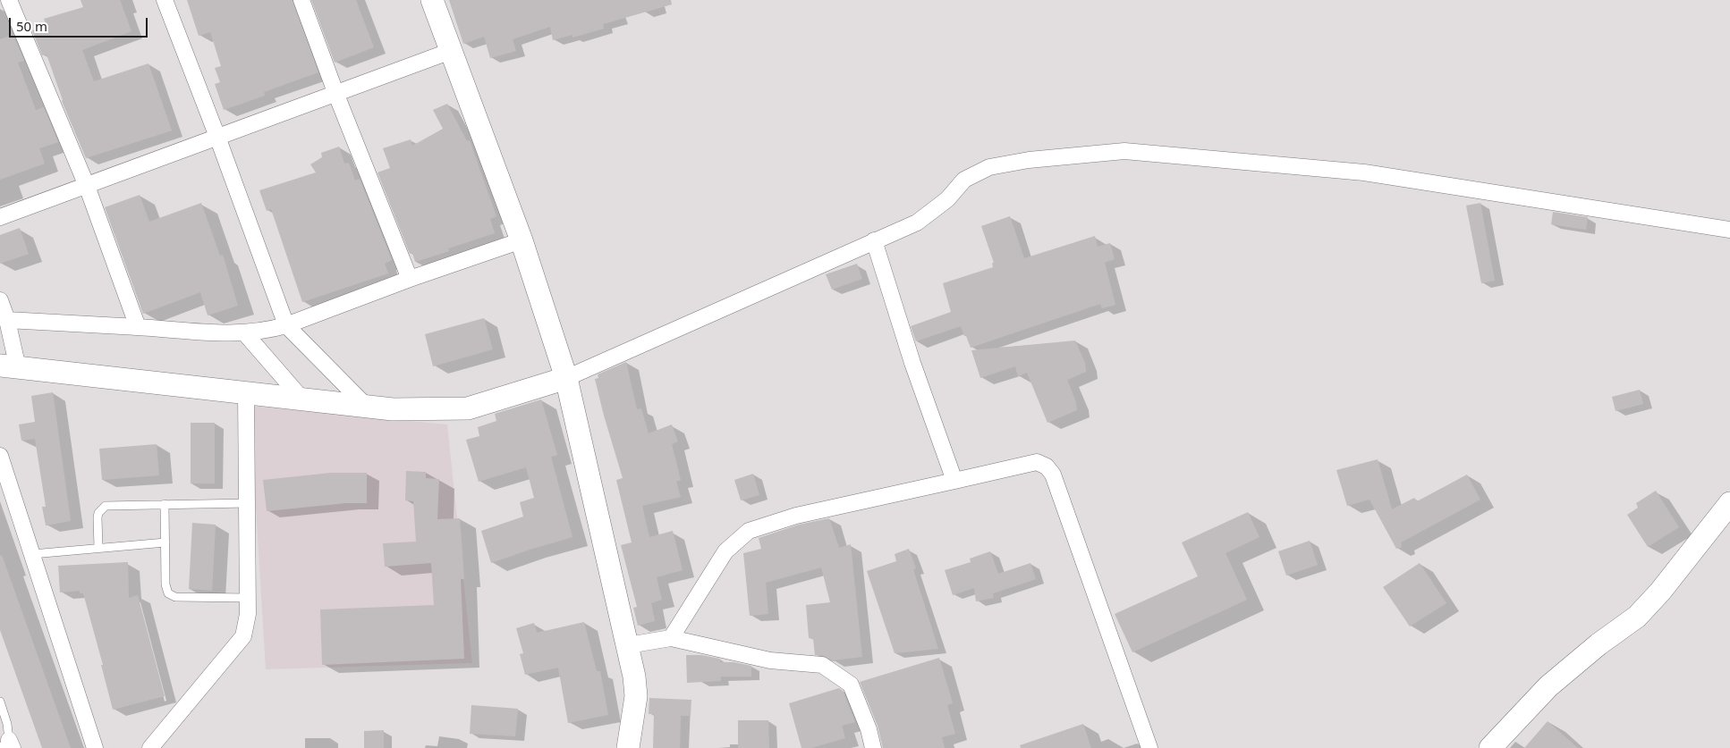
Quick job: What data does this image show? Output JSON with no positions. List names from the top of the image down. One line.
{"scale_bar":"50 m"}
